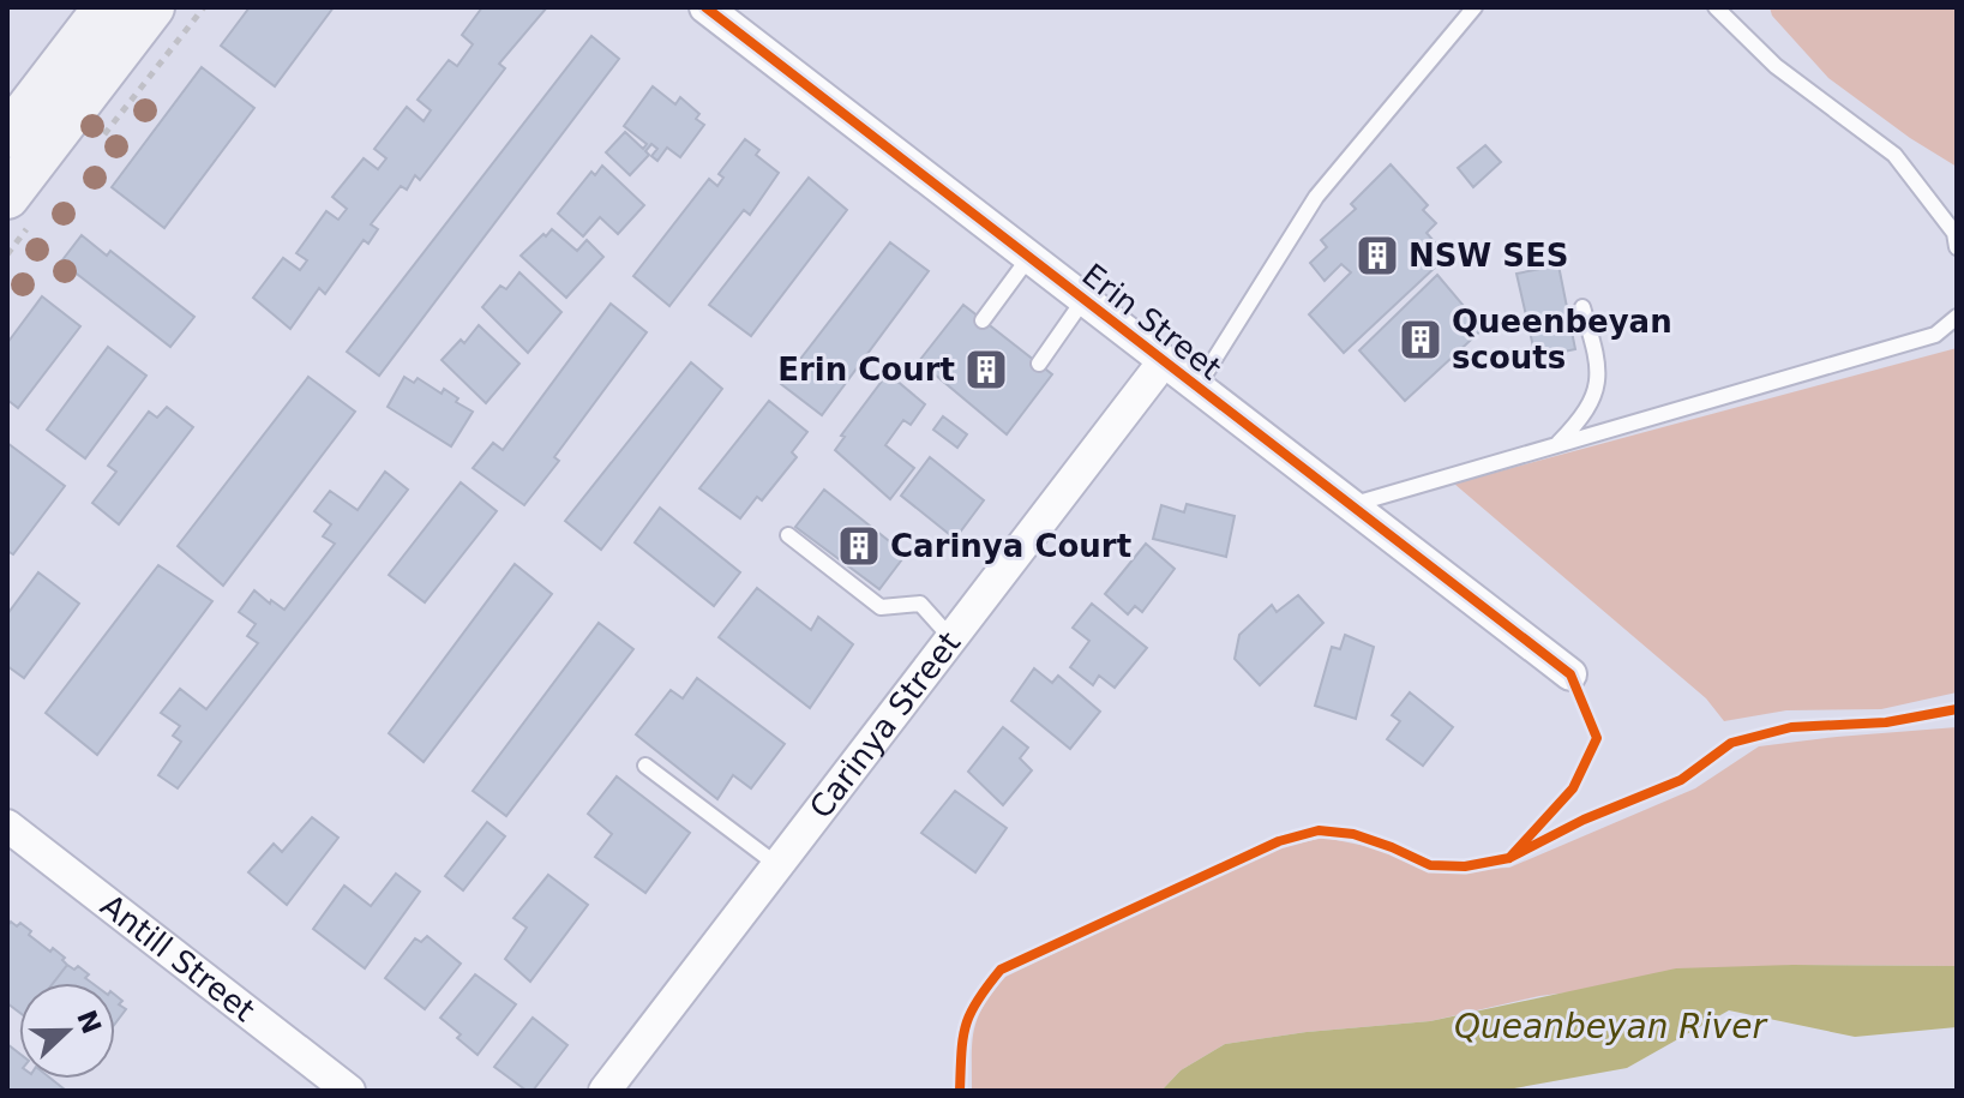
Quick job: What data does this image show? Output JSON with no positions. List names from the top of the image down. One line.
{"streets":{"street":["Erin Street","Carinya Street","Antill Street"]},"crossings":[["Erin Street","Carinya Street"]],"water":["Queanbeyan River"],"places":{"building":["NSW SES","Queenbeyan scouts","Erin Court","Carinya Court"]},"north":"right"}
